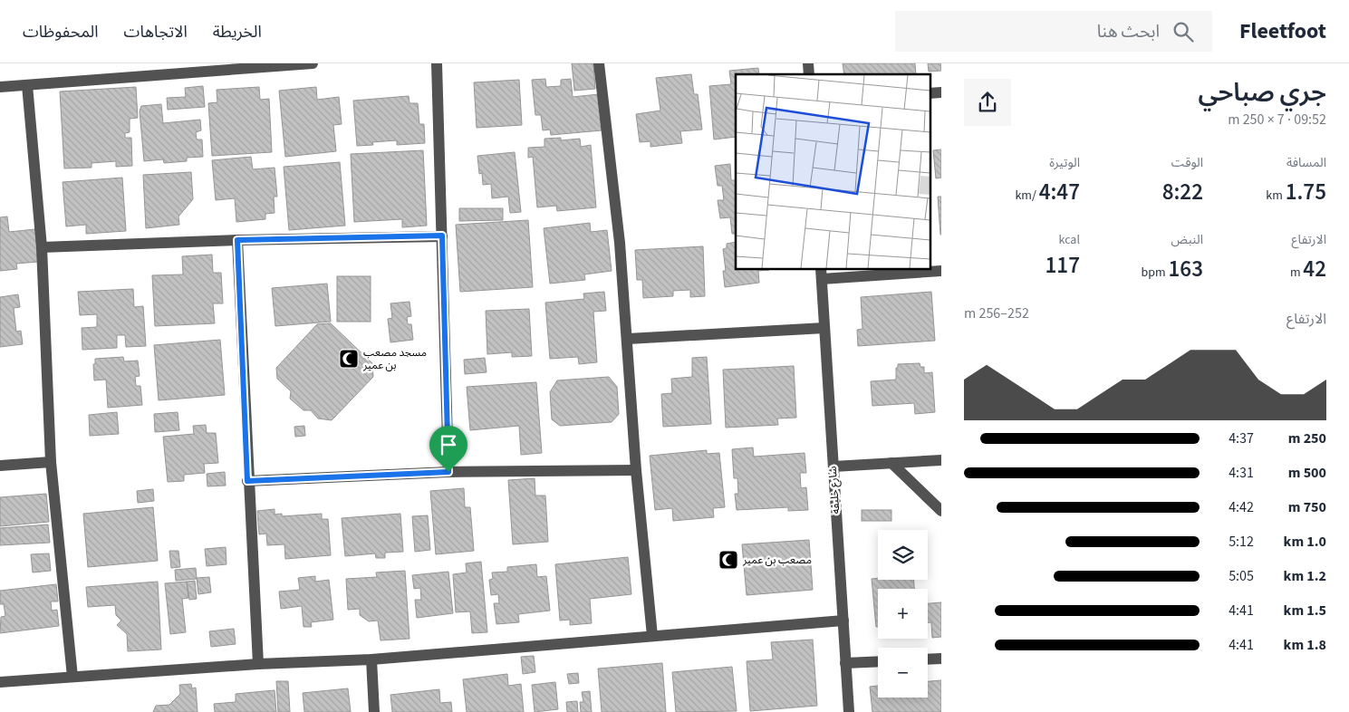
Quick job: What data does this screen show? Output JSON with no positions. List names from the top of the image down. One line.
{"streets":{"street":["شارع خليفة"]},"places":{"mosque":["مسجد مصعب بن عمير","مصعب بن عمير"]},"page":{"header":"Fleetfoot","search":"ابحث هنا","nav":["الخريطة","الاتجاهات","المحفوظات"],"heading":["جري صباحي","09:52 · 7 × 250 m"],"stats":[["المسافة","1.75 km"],["الوقت","8:22"],["الوتيرة","4:47 /km"],["الارتفاع","42 m"],["النبض","163 bpm"],["kcal","117"]],"chart":["الارتفاع","252–256 m"],"list":[{"name":"250 m","note":"4:37"},{"name":"500 m","note":"4:31"},{"name":"750 m","note":"4:42"},{"name":"1.0 km","note":"5:12"},{"name":"1.2 km","note":"5:05"},{"name":"1.5 km","note":"4:41"},{"name":"1.8 km","note":"4:41"}],"map_buttons":["+","−"]}}
